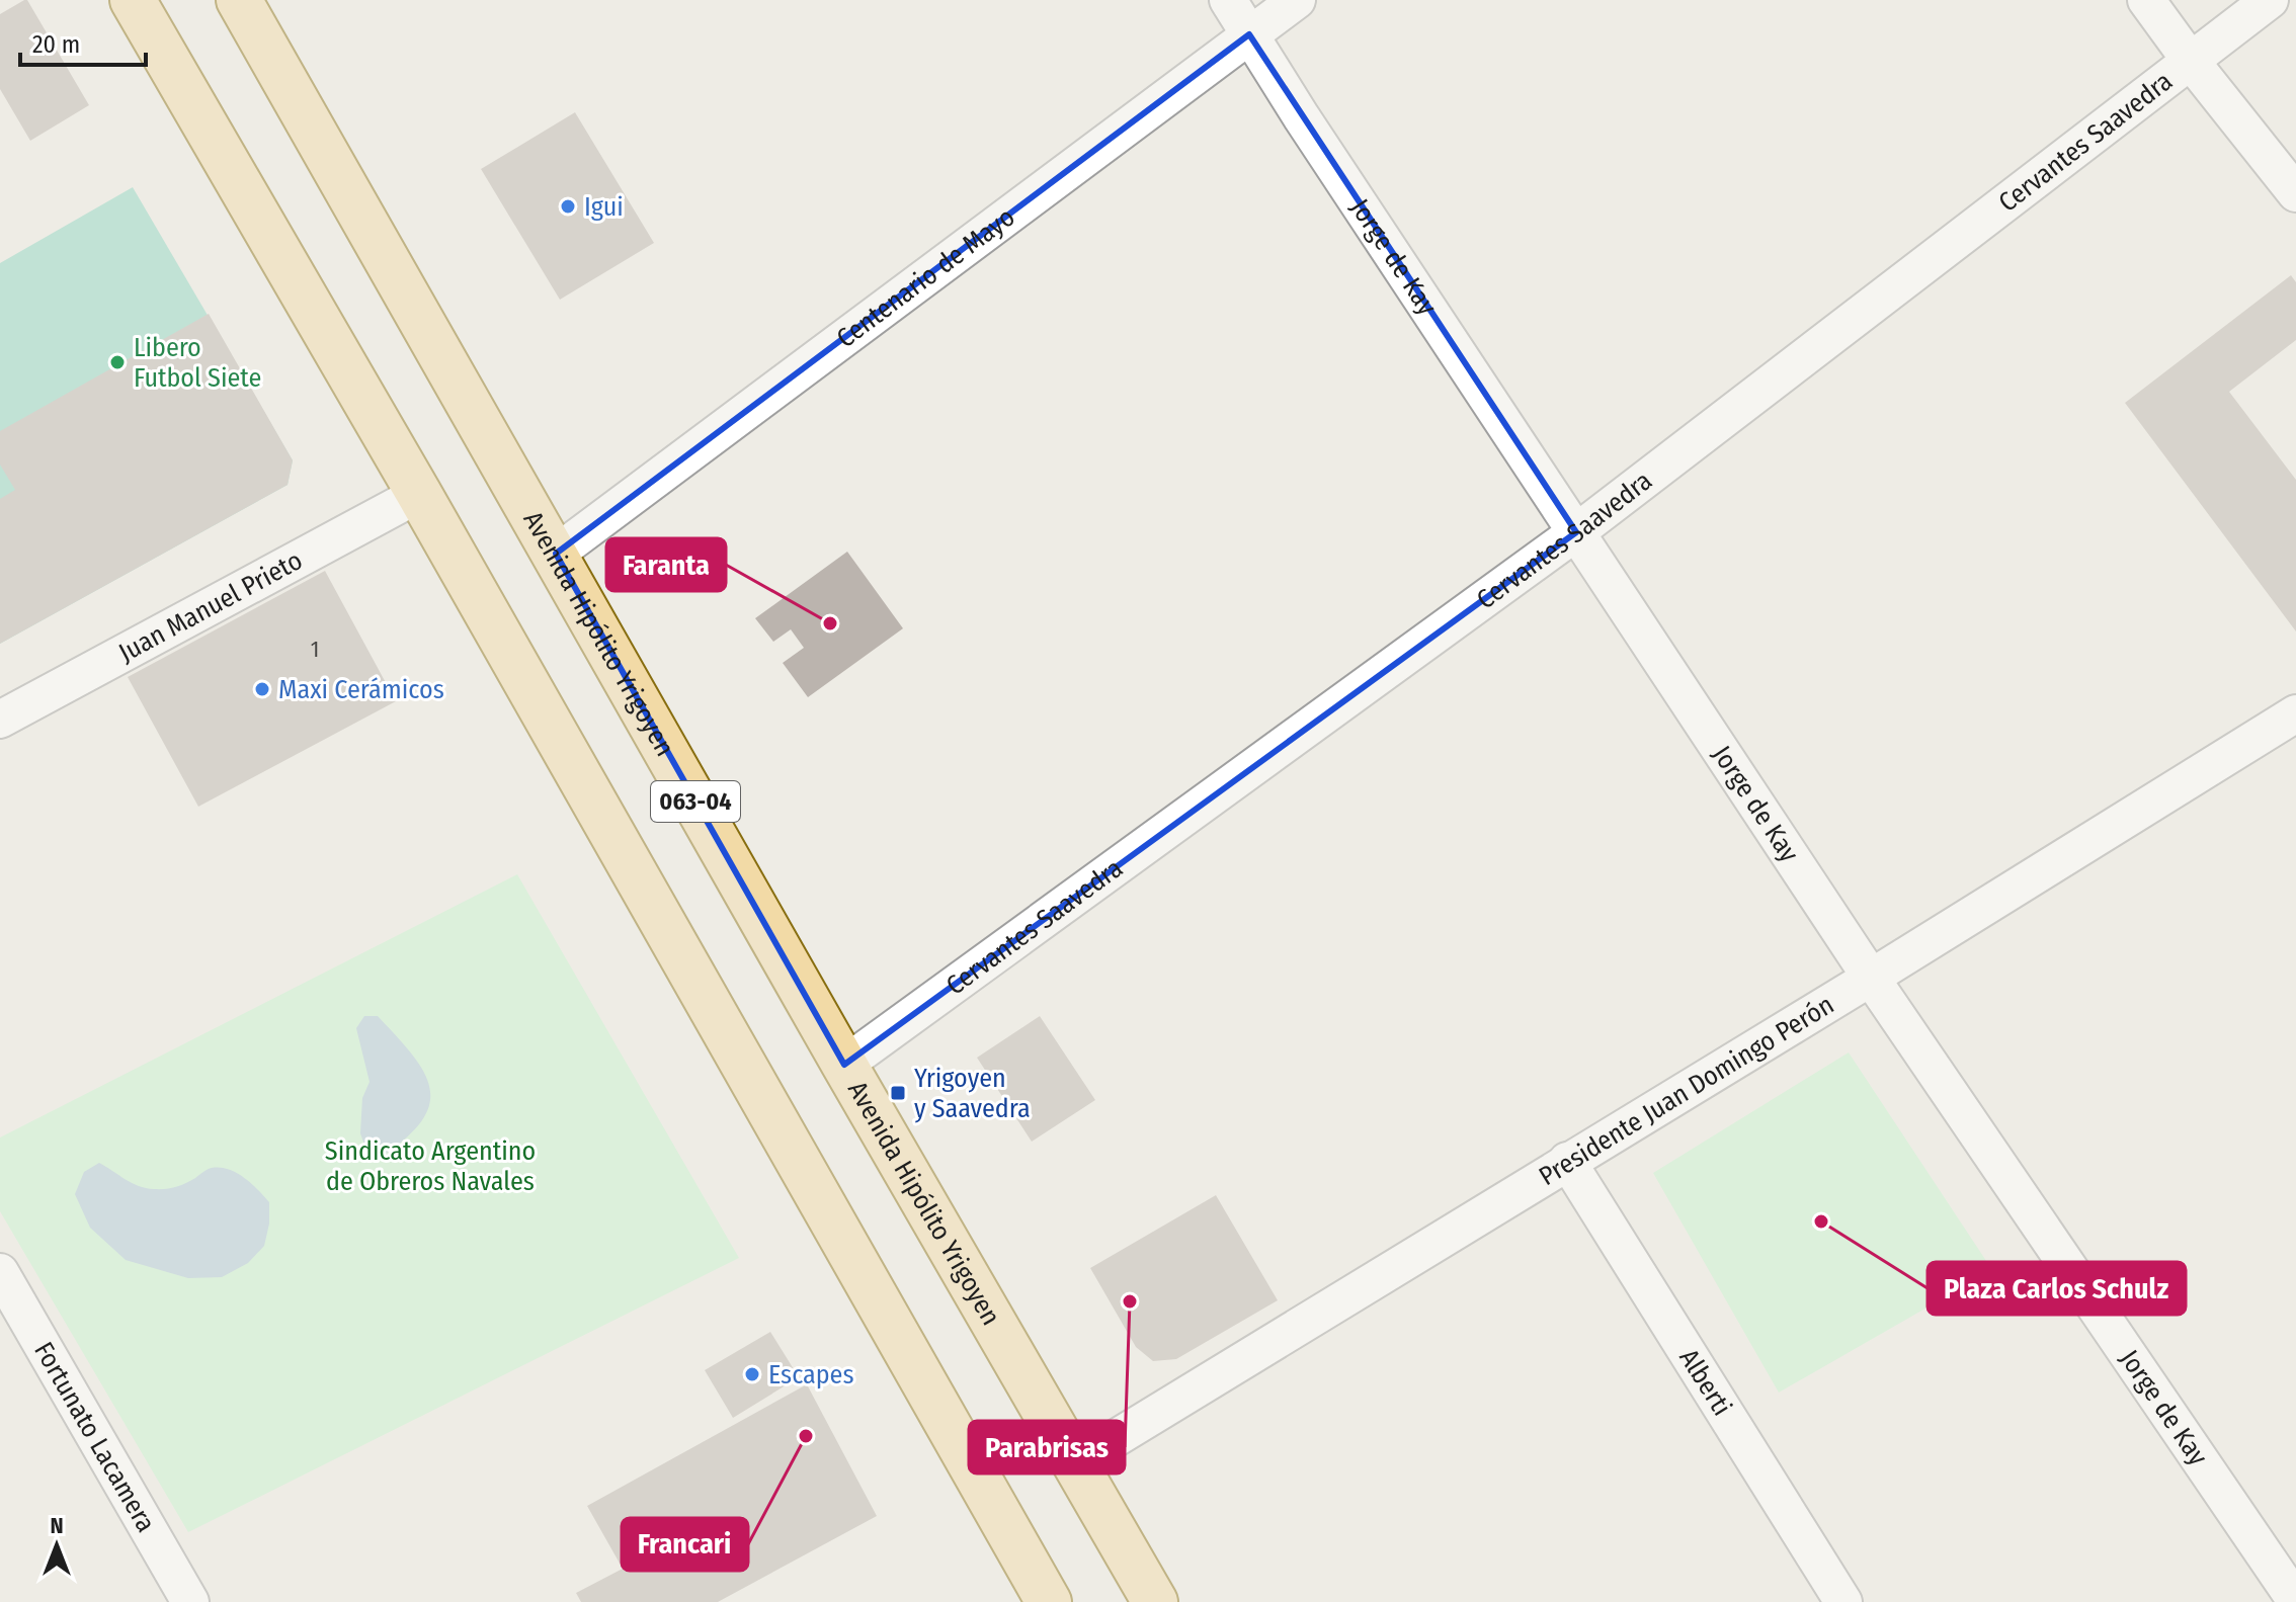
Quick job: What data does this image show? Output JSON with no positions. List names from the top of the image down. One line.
{"streets":{"main road":["Avenida Hipólito Yrigoyen","063-04"],"street":["Cervantes Saavedra","Jorge de Kay","Centenario de Mayo","Juan Manuel Prieto","Presidente Juan Domingo Perón","Alberti","Fortunato Lacamera"]},"crossings":[["Cervantes Saavedra","Jorge de Kay"],["Cervantes Saavedra","Avenida Hipólito Yrigoyen"],["Jorge de Kay","Centenario de Mayo"],["Jorge de Kay","Presidente Juan Domingo Perón"],["Centenario de Mayo","Avenida Hipólito Yrigoyen"],["Juan Manuel Prieto","063-04"],["Avenida Hipólito Yrigoyen","Presidente Juan Domingo Perón"],["Presidente Juan Domingo Perón","Alberti"]],"parks":["Sindicato Argentino de Obreros Navales"],"places":{"other":["Igui","Libero Futbol Siete","Faranta","Maxi Cerámicos","Plaza Carlos Schulz","Parabrisas","Escapes","Francari"],"transit":["Yrigoyen y Saavedra"]},"house_numbers":["1"],"scale_bar":"20 m","north":"top"}
